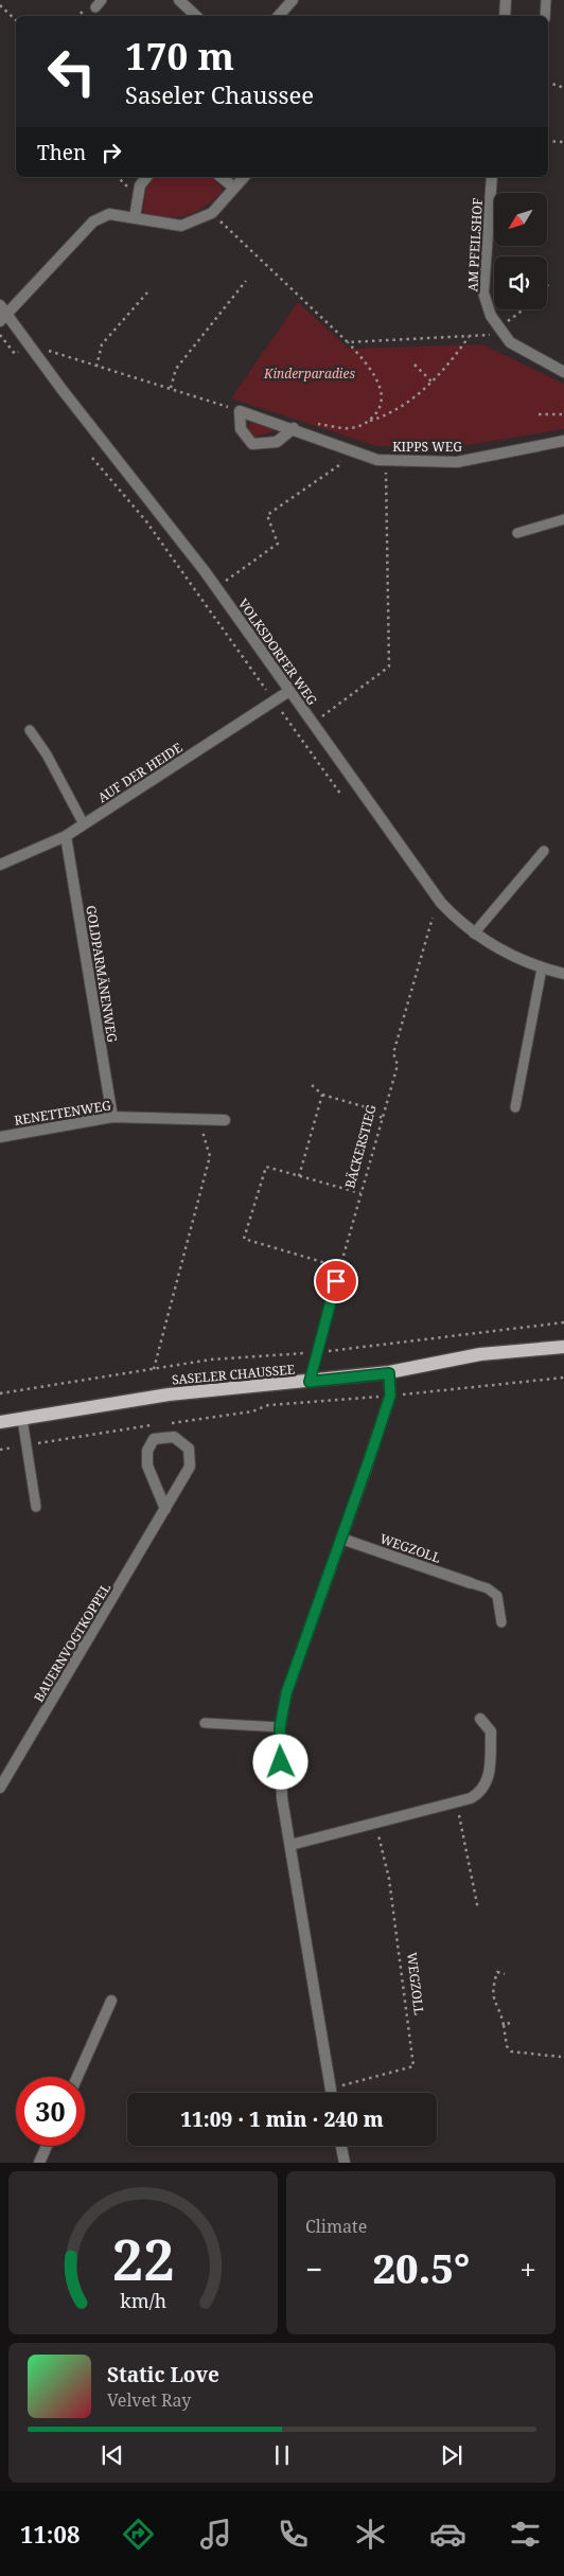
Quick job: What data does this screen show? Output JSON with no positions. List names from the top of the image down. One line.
{"streets":{"main road":["SASELER CHAUSSEE"],"street":["AM PFEILSHOF","KIPPS WEG","VOLKSDORFER WEG","AUF DER HEIDE","GOLDPARMÄNENWEG","RENETTENWEG","WEGZOLL","BAUERNVOGTKOPPEL"],"path":["BÄCKERSTIEG"]},"crossings":[["VOLKSDORFER WEG","AUF DER HEIDE"],["AUF DER HEIDE","GOLDPARMÄNENWEG"],["GOLDPARMÄNENWEG","RENETTENWEG"]],"parks":["Kinderparadies"],"north":"bottom left","page":{"turn":["170 m","Saseler Chaussee"],"then":"Then","limit":"30","trip":"11:09 · 1 min · 240 m","tile":"Climate","heat":["−","20.5°","+"],"song":["Static Love","Velvet Ray"],"tabs":"11:08","gauge":["22","km/h"]}}
